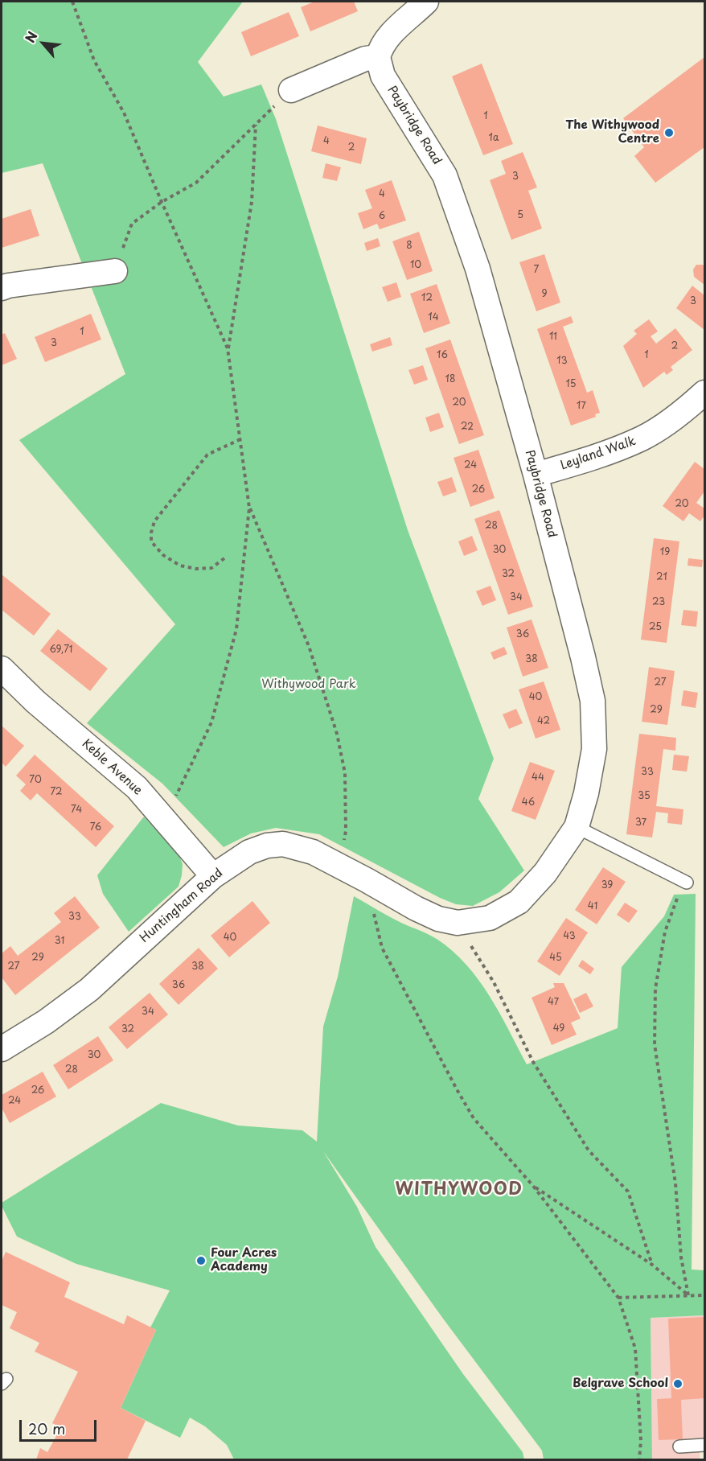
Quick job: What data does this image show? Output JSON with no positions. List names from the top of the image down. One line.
{"streets":{"street":["Paybridge Road","Leyland Walk","Keble Avenue","Huntingham Road"]},"crossings":[["Paybridge Road","Leyland Walk"],["Paybridge Road","Huntingham Road"],["Keble Avenue","Huntingham Road"]],"districts":["WITHYWOOD"],"parks":["Withywood Park"],"places":["The Withywood Centre","Four Acres Academy","Belgrave School"],"house_numbers":["1","1a","4","2","3","4","5","6","8","10","7","9","12","3","14","1","11","3","2","16","1","13","18","15","20","17","22","24","26","20","28","30","19","32","21","34","23","25","36","69,71","38","27","40","29","42","33","44","70","72","35","46","74","37","76","39","41","33","43","40","31","29","45","27","38","36","47","34","49","32","30","28","26","24"],"scale_bar":"20 m","north":"top left"}
